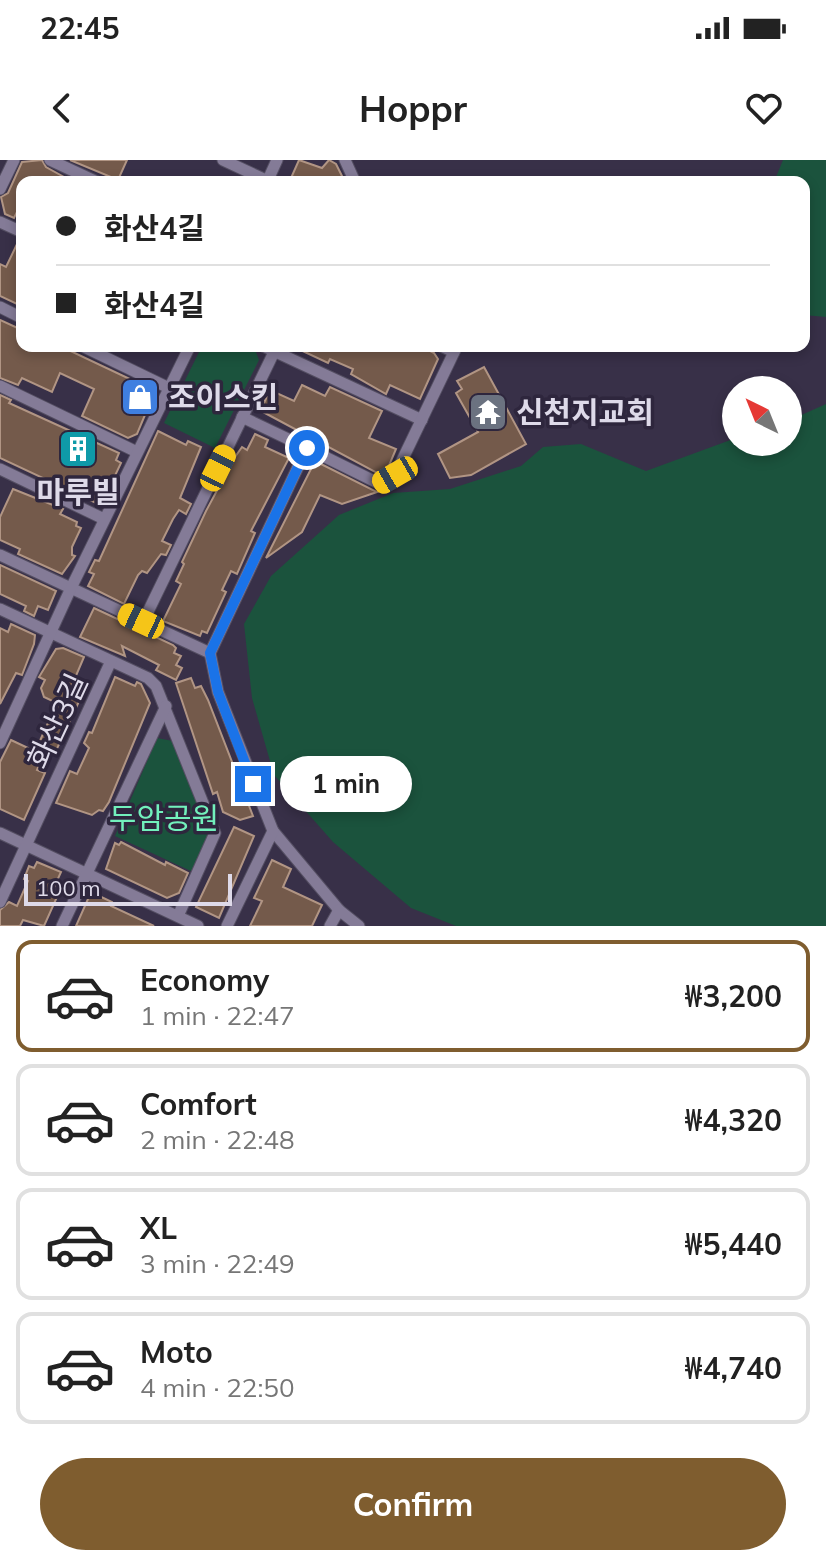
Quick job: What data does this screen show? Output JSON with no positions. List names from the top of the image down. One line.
{"streets":{"street":["화산3길"]},"parks":["두암공원"],"places":{"shop":["조이스킨"],"temple":["신천지교회"],"building":["마루빌"]},"scale_bar":"100 m","north":"top left","page":{"status":"22:45","header":"Hoppr","banner":["화산4길","화산4길"],"bubble":"1 min","scale":"100 m","list":[{"name":"Economy","note":"1 min · 22:47","value":"₩3,200"},{"name":"Comfort","note":"2 min · 22:48","value":"₩4,320"},{"name":"XL","note":"3 min · 22:49","value":"₩5,440"},{"name":"Moto","note":"4 min · 22:50","value":"₩4,740"}],"buttons":"Confirm"}}
